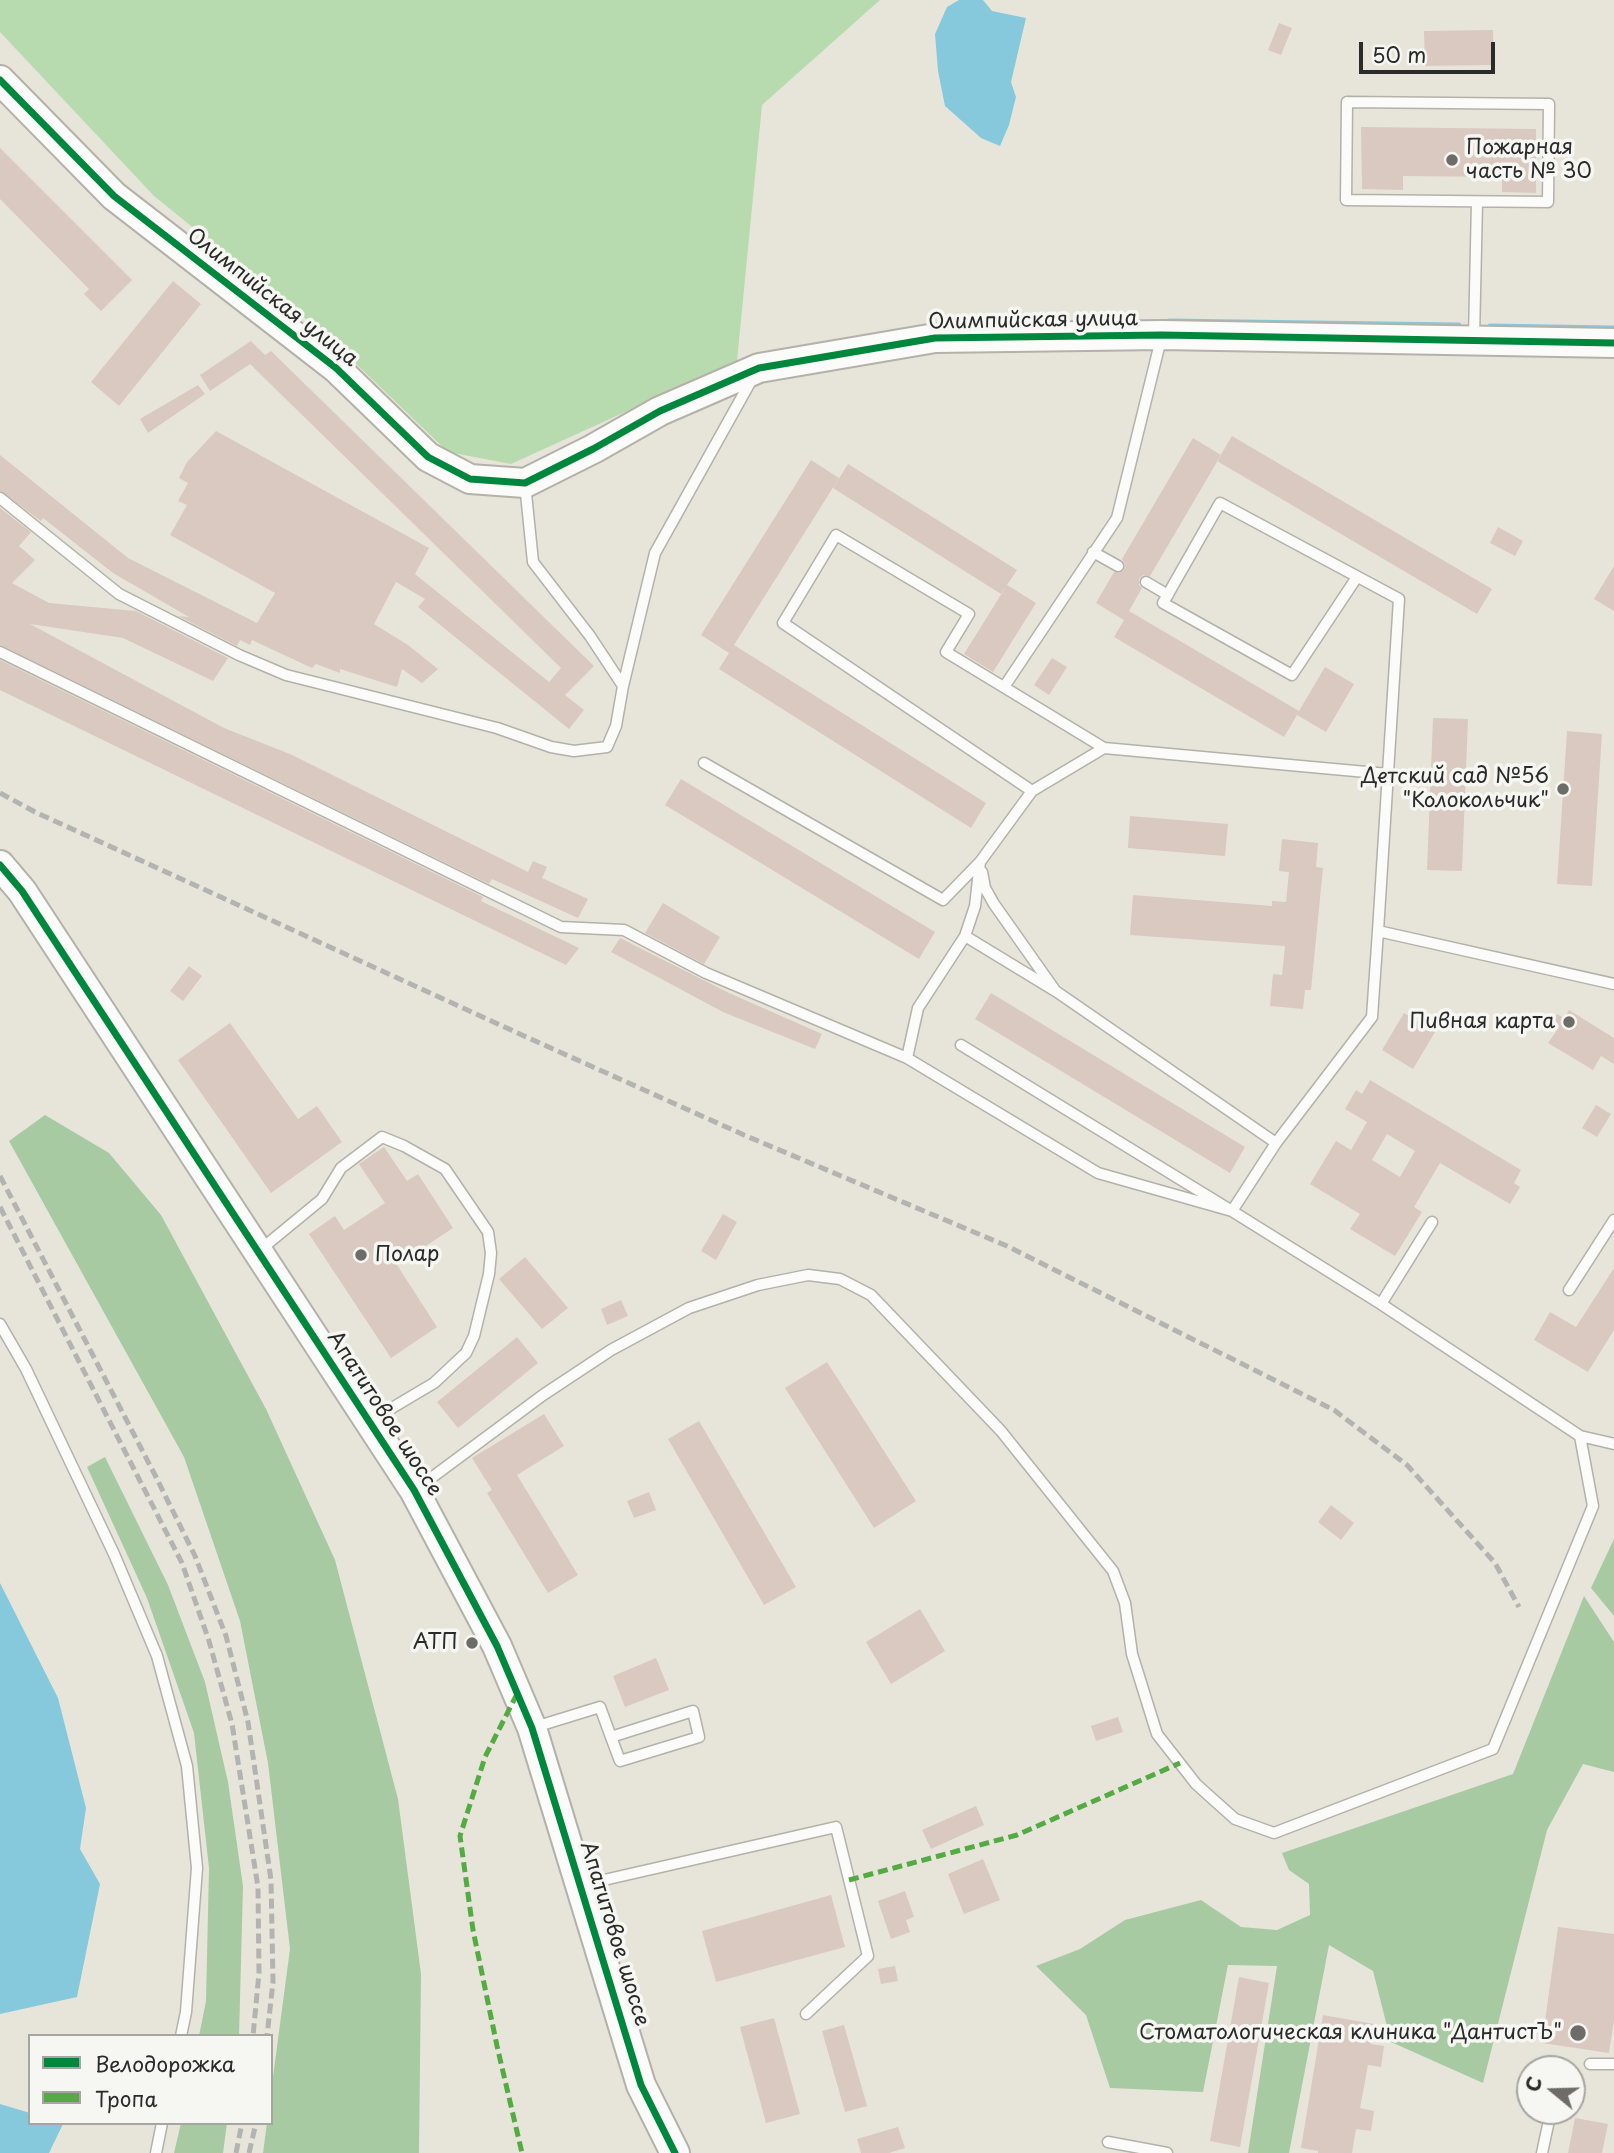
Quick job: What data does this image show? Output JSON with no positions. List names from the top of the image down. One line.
{"streets":{"street":["Олимпийская улица","Апатитовое шоссе"]},"places":["Пожарная часть № 30","Детский сад №56 \"Колокольчик\"","Пивная карта","Полар","АТП","Стоматологическая клиника \"ДантистЪ\""],"legend":["Велодорожка","Тропа"],"scale_bar":"50 m","north":"left"}
